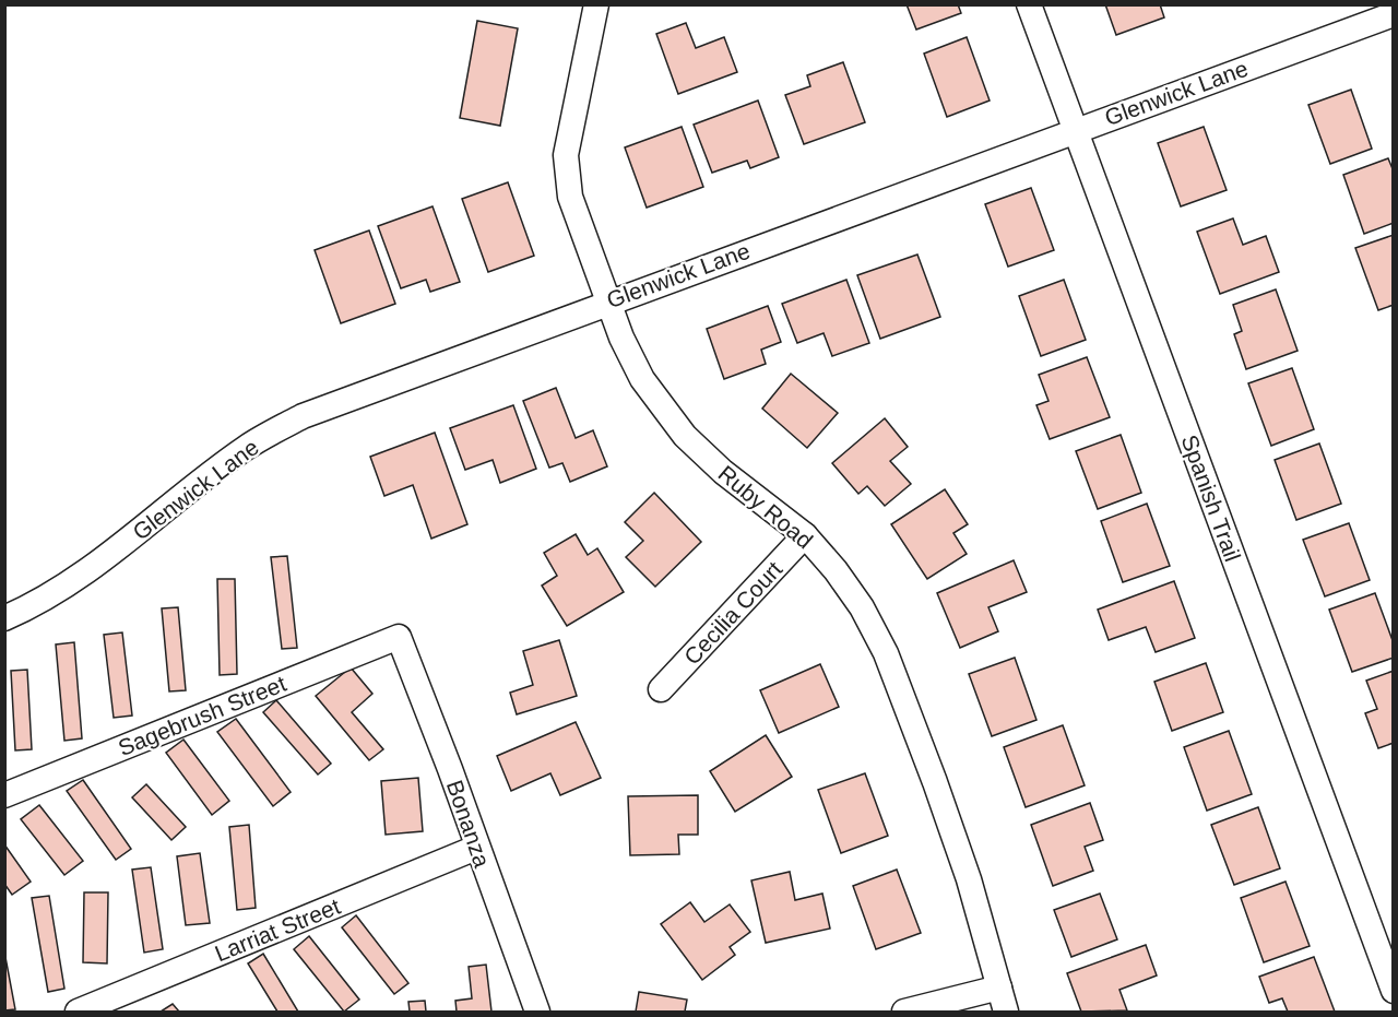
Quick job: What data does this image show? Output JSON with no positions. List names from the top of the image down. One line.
{"streets":{"street":["Glenwick Lane","Spanish Trail","Ruby Road","Cecilia Court","Sagebrush Street","Bonanza","Larriat Street"]},"crossings":[["Glenwick Lane","Spanish Trail"],["Glenwick Lane","Ruby Road"],["Ruby Road","Cecilia Court"],["Sagebrush Street","Bonanza"],["Bonanza","Larriat Street"]]}
